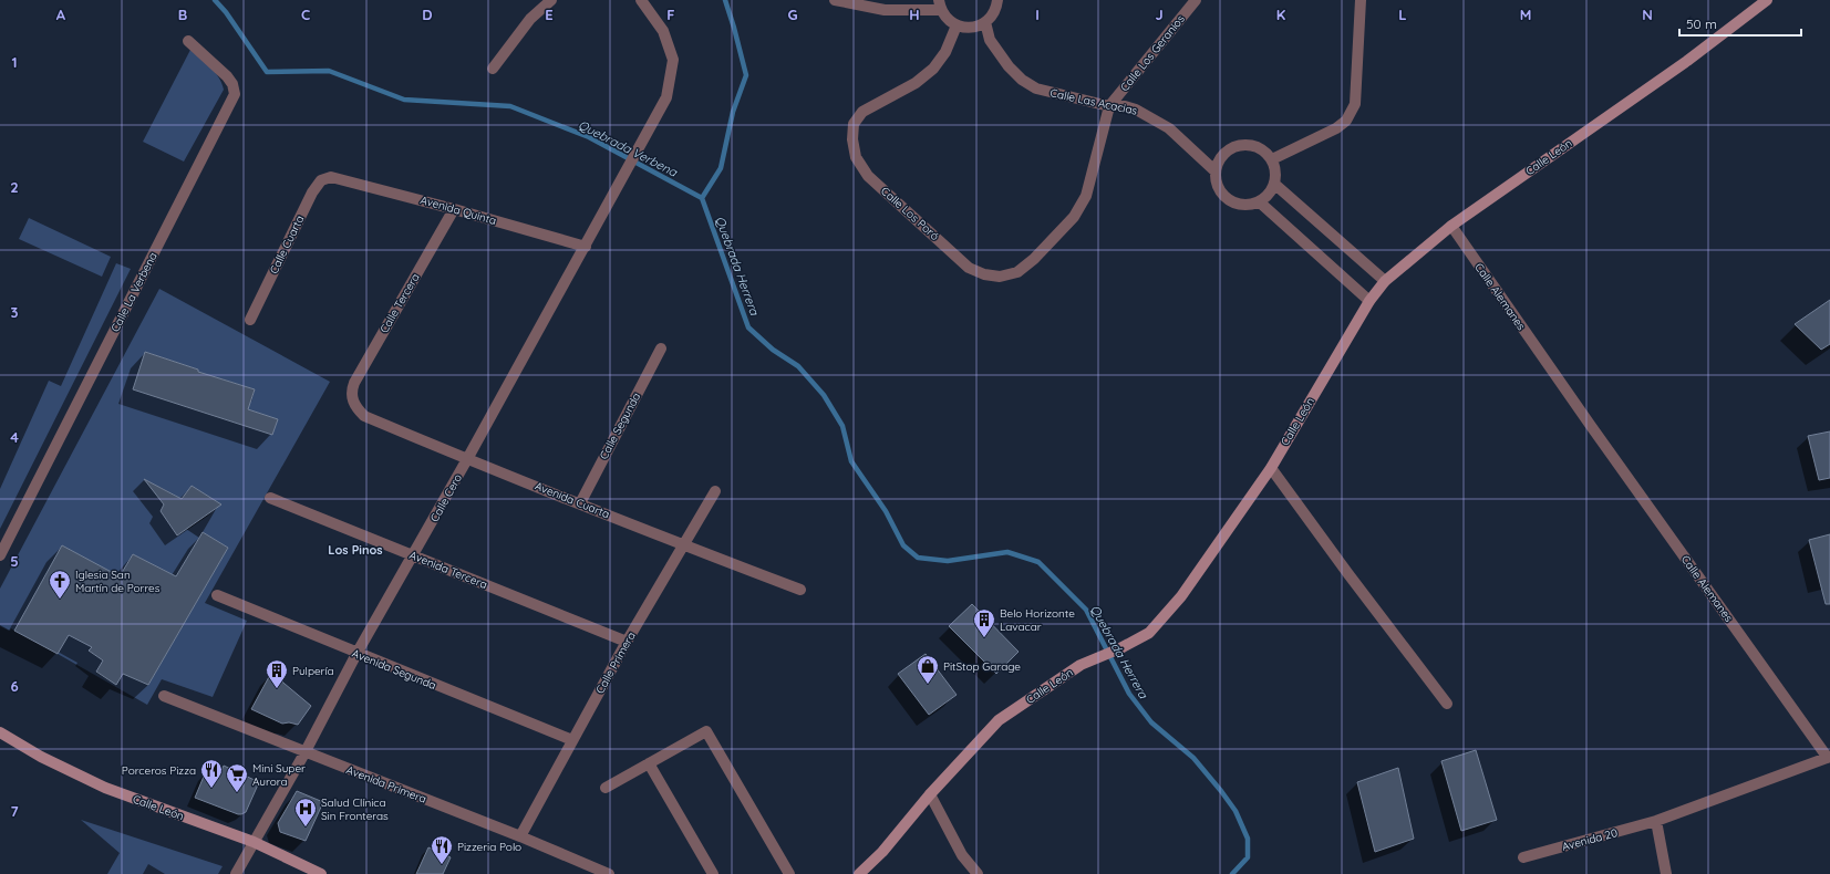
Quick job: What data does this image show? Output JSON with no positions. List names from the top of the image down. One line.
{"streets":{"main road":["Calle León"],"street":["Calle Los Geranios","Calle Las Acacias","Avenida Quinta","Calle Los Poró","Calle Cuarta","Calle La Verbena","Calle Alemanes","Calle Tercera","Calle Segunda","Calle Cero","Avenida Cuarta","Avenida Tercera","Calle Primera","Avenida Segunda","Avenida Primera","Avenida 20"]},"crossings":[["Calle Los Geranios","Calle Las Acacias"],["Calle Los Geranios","Calle Los Poró"],["Calle Las Acacias","Calle Los Poró"],["Calle León","Calle Alemanes"],["Calle León","Calle Cero"],["Avenida Quinta","Calle Cuarta"],["Avenida Quinta","Calle Tercera"],["Avenida Quinta","Calle Cero"],["Calle Alemanes","Avenida 20"],["Calle Tercera","Avenida Cuarta"],["Calle Segunda","Avenida Cuarta"],["Calle Cero","Avenida Cuarta"],["Calle Cero","Avenida Tercera"],["Calle Cero","Avenida Segunda"],["Calle Cero","Avenida Primera"],["Avenida Cuarta","Calle Primera"],["Avenida Tercera","Calle Primera"],["Calle Primera","Avenida Segunda"],["Calle Primera","Avenida Primera"]],"districts":["Los Pinos"],"water":["Quebrada Verbena","Quebrada Herrera"],"places":{"church":["Iglesia San Martín de Porres"],"building":["Belo Horizonte Lavacar","Pulpería"],"shop":["PitStop Garage"],"restaurant":["Porceros Pizza","Pizzeria Polo"],"supermarket":["Mini Super Aurora"],"hospital":["Salud Clínica Sin Fronteras"]},"scale_bar":"50 m","grid":{"columns":["A","B","C","D","E","F","G","H","I","J","K","L","M","N"],"rows":["1","2","3","4","5","6","7"]}}
